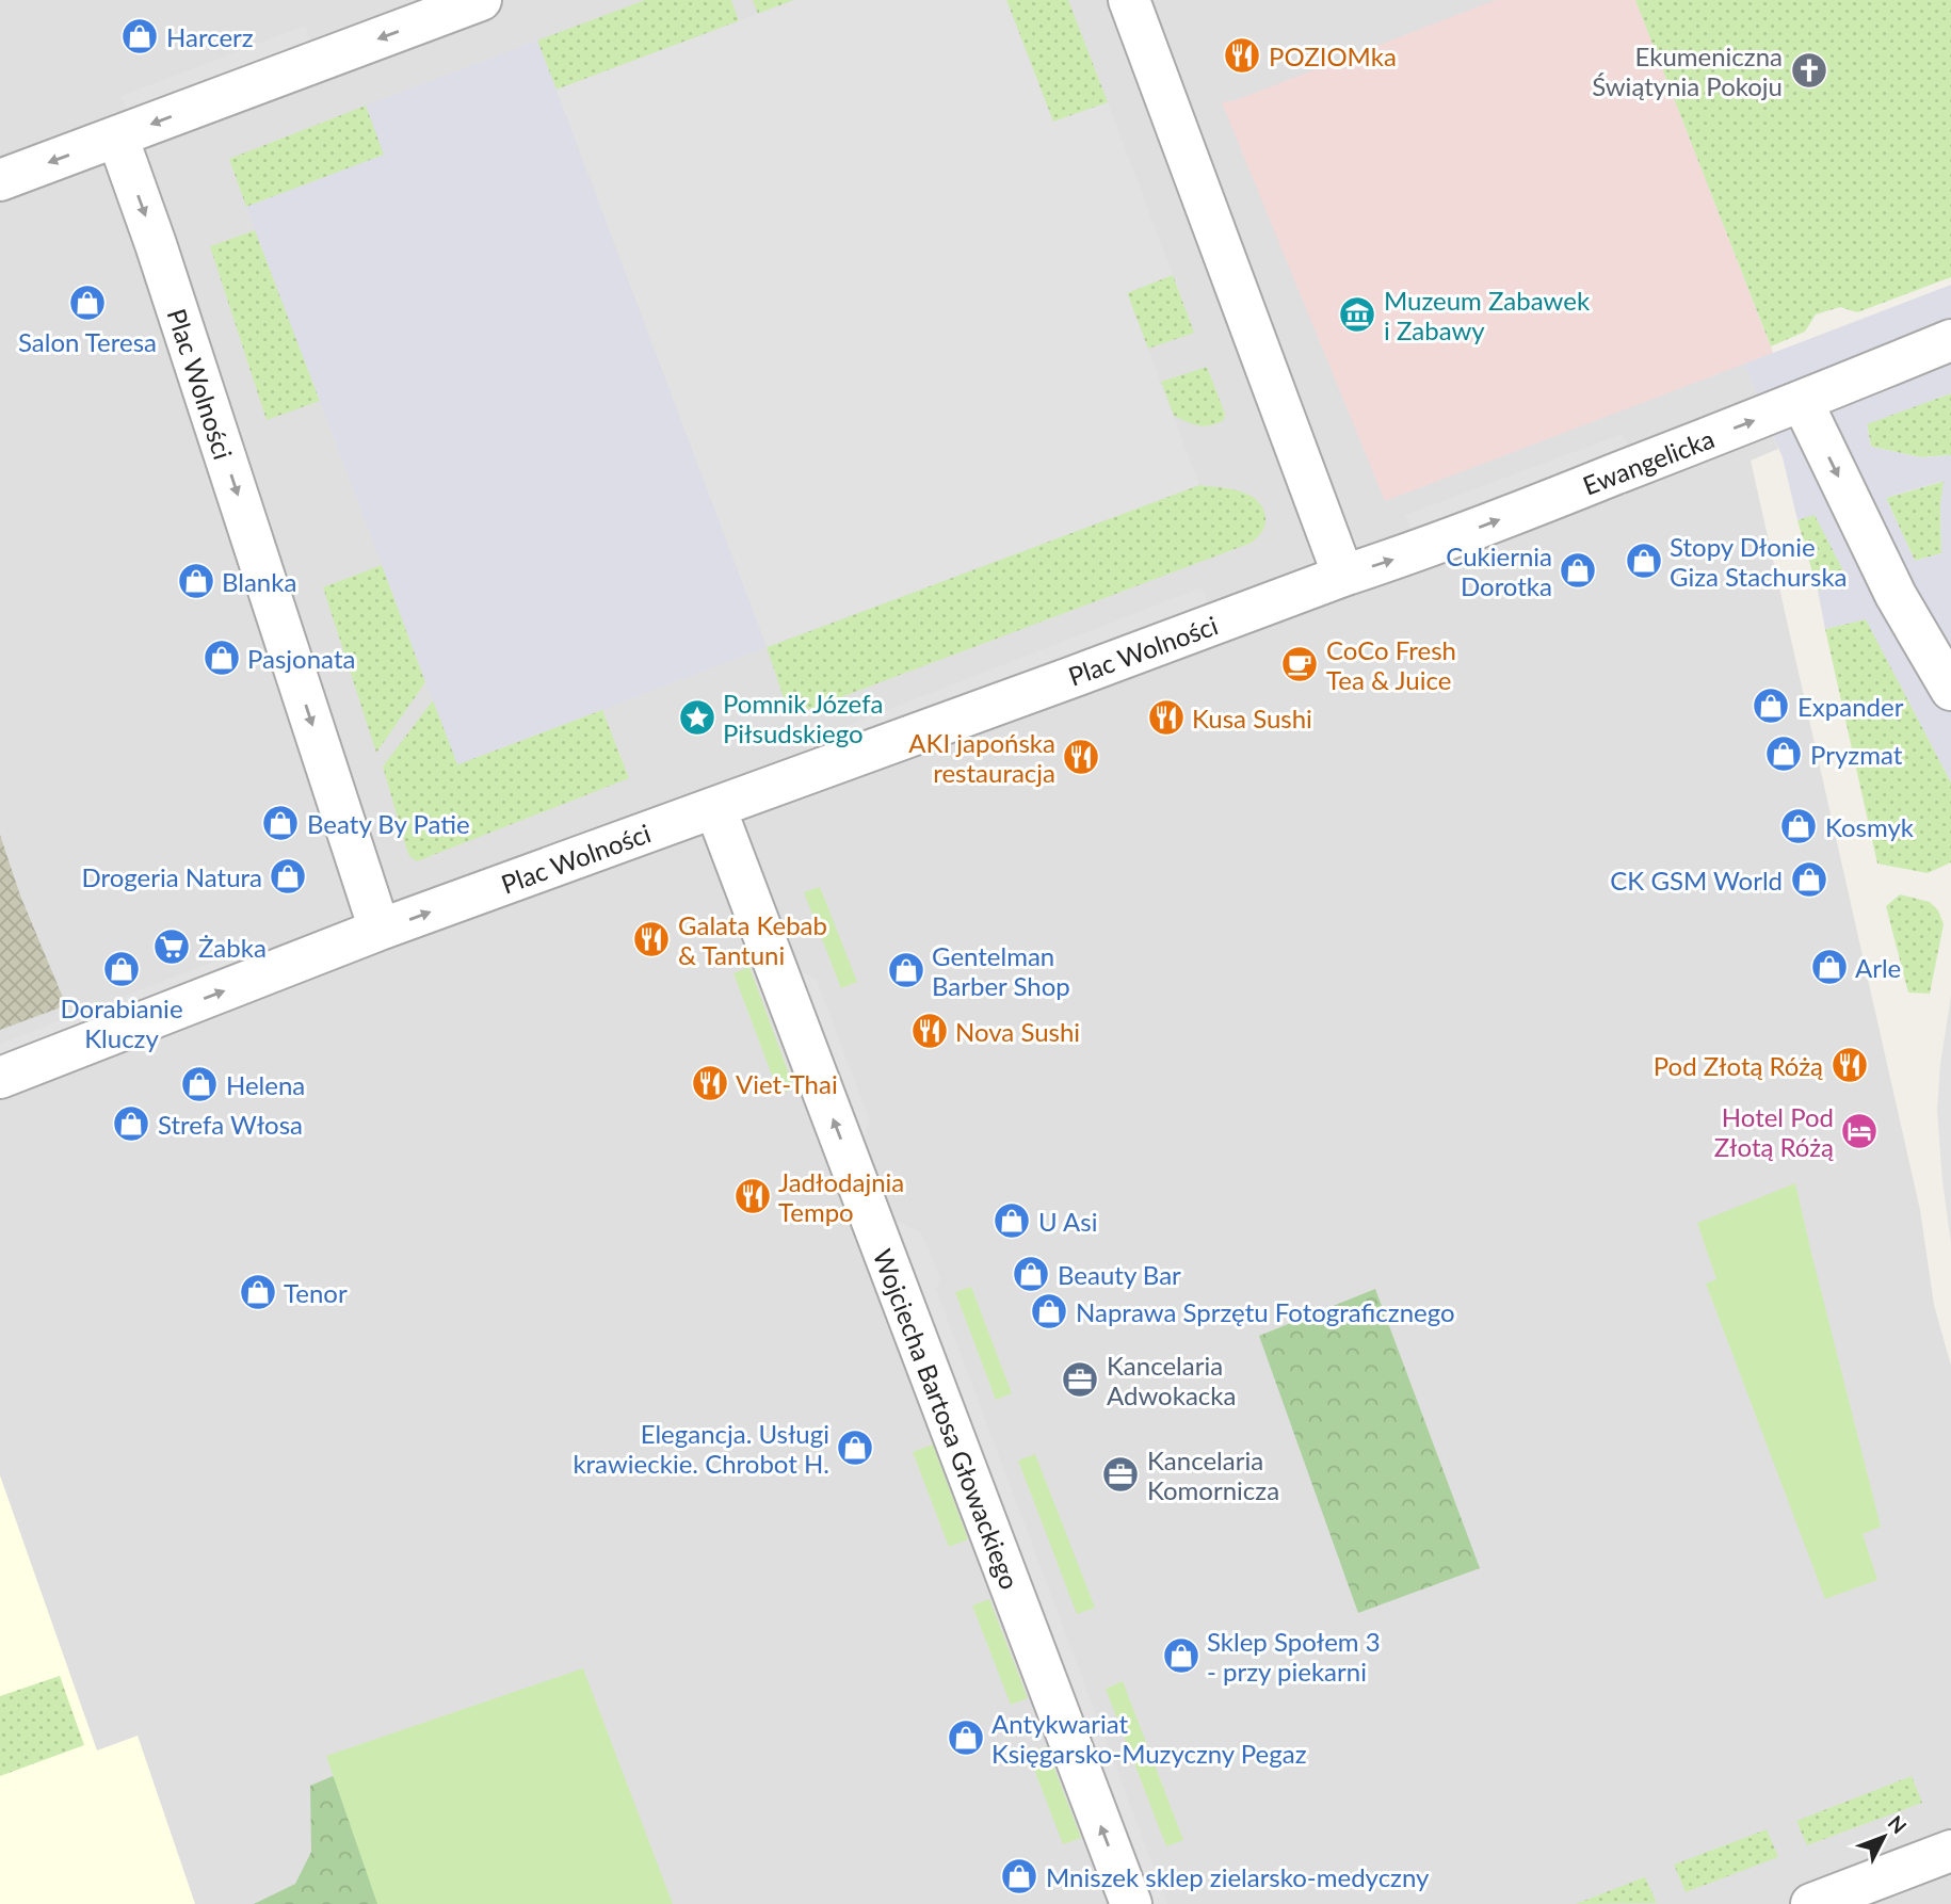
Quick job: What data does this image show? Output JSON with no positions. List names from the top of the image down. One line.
{"streets":{"street":["Plac Wolności","Ewangelicka","Wojciecha Bartosa Głowackiego"]},"crossings":[["Plac Wolności","Ewangelicka"],["Plac Wolności","Wojciecha Bartosa Głowackiego"]],"one_way":["Ewangelicka","Wojciecha Bartosa Głowackiego"],"places":{"shop":["Harcerz","Salon Teresa","Stopy Dłonie Giza Stachurska","Cukiernia Dorotka","Blanka","Pasjonata","Expander","Pryzmat","Beaty By Patie","Kosmyk","Drogeria Natura","CK GSM World","Arle","Dorabianie Kluczy","Gentelman Barber Shop","Helena","Strefa Włosa","U Asi","Beauty Bar","Tenor","Naprawa Sprzętu Fotograficznego","Elegancja. Usługi krawieckie. Chrobot H.","Sklep Społem 3 - przy piekarni","Antykwariat Księgarsko-Muzyczny Pegaz","Mniszek sklep zielarsko-medyczny"],"restaurant":["POZIOMka","Kusa Sushi","AKI japońska restauracja","Galata Kebab & Tantuni","Nova Sushi","Pod Złotą Różą","Viet-Thai","Jadłodajnia Tempo"],"church":["Ekumeniczna Świątynia Pokoju"],"museum":["Muzeum Zabawek i Zabawy"],"cafe":["CoCo Fresh Tea & Juice"],"place":["Pomnik Józefa Piłsudskiego"],"supermarket":["Żabka"],"hotel":["Hotel Pod Złotą Różą"],"office":["Kancelaria Adwokacka","Kancelaria Komornicza"]},"north":"top right"}
